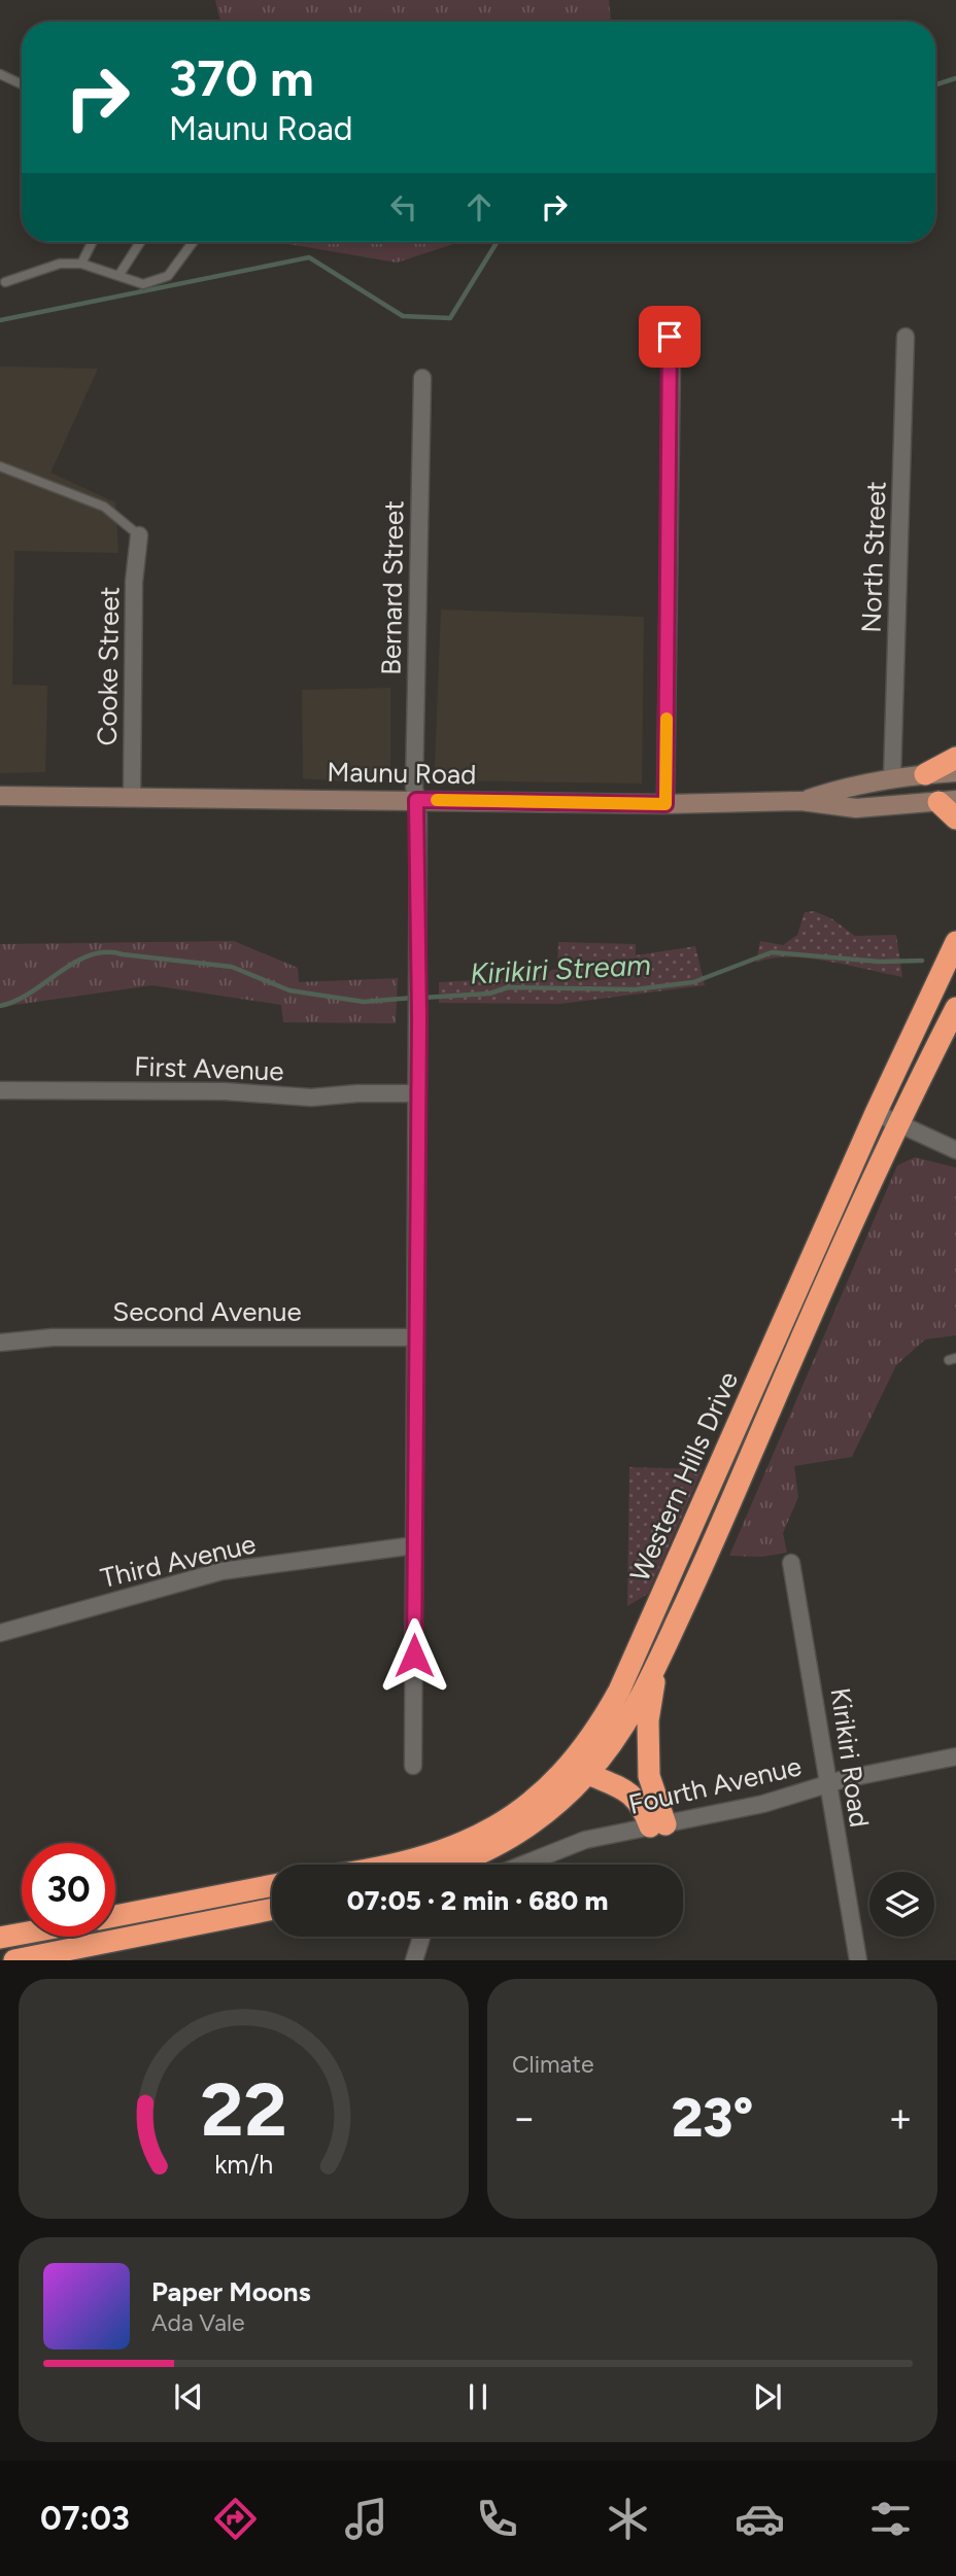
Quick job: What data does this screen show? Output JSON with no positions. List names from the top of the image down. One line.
{"streets":{"highway":["Western Hills Drive"],"main road":["Maunu Road"],"street":["North Street","Bernard Street","Cooke Street","First Avenue","Second Avenue","Third Avenue","Kirikiri Road","Fourth Avenue"]},"crossings":[["North Street","Maunu Road"],["Bernard Street","Maunu Road"],["Bernard Street","First Avenue"],["Bernard Street","Second Avenue"],["Bernard Street","Third Avenue"],["Cooke Street","Maunu Road"],["Kirikiri Road","Fourth Avenue"]],"water":["Kirikiri Stream"],"page":{"turn":["370 m","Maunu Road"],"limit":"30","trip":"07:05 · 2 min · 680 m","tile":"Climate","heat":["−","23°","+"],"song":["Paper Moons","Ada Vale"],"tabs":"07:03","gauge":["22","km/h"]}}
